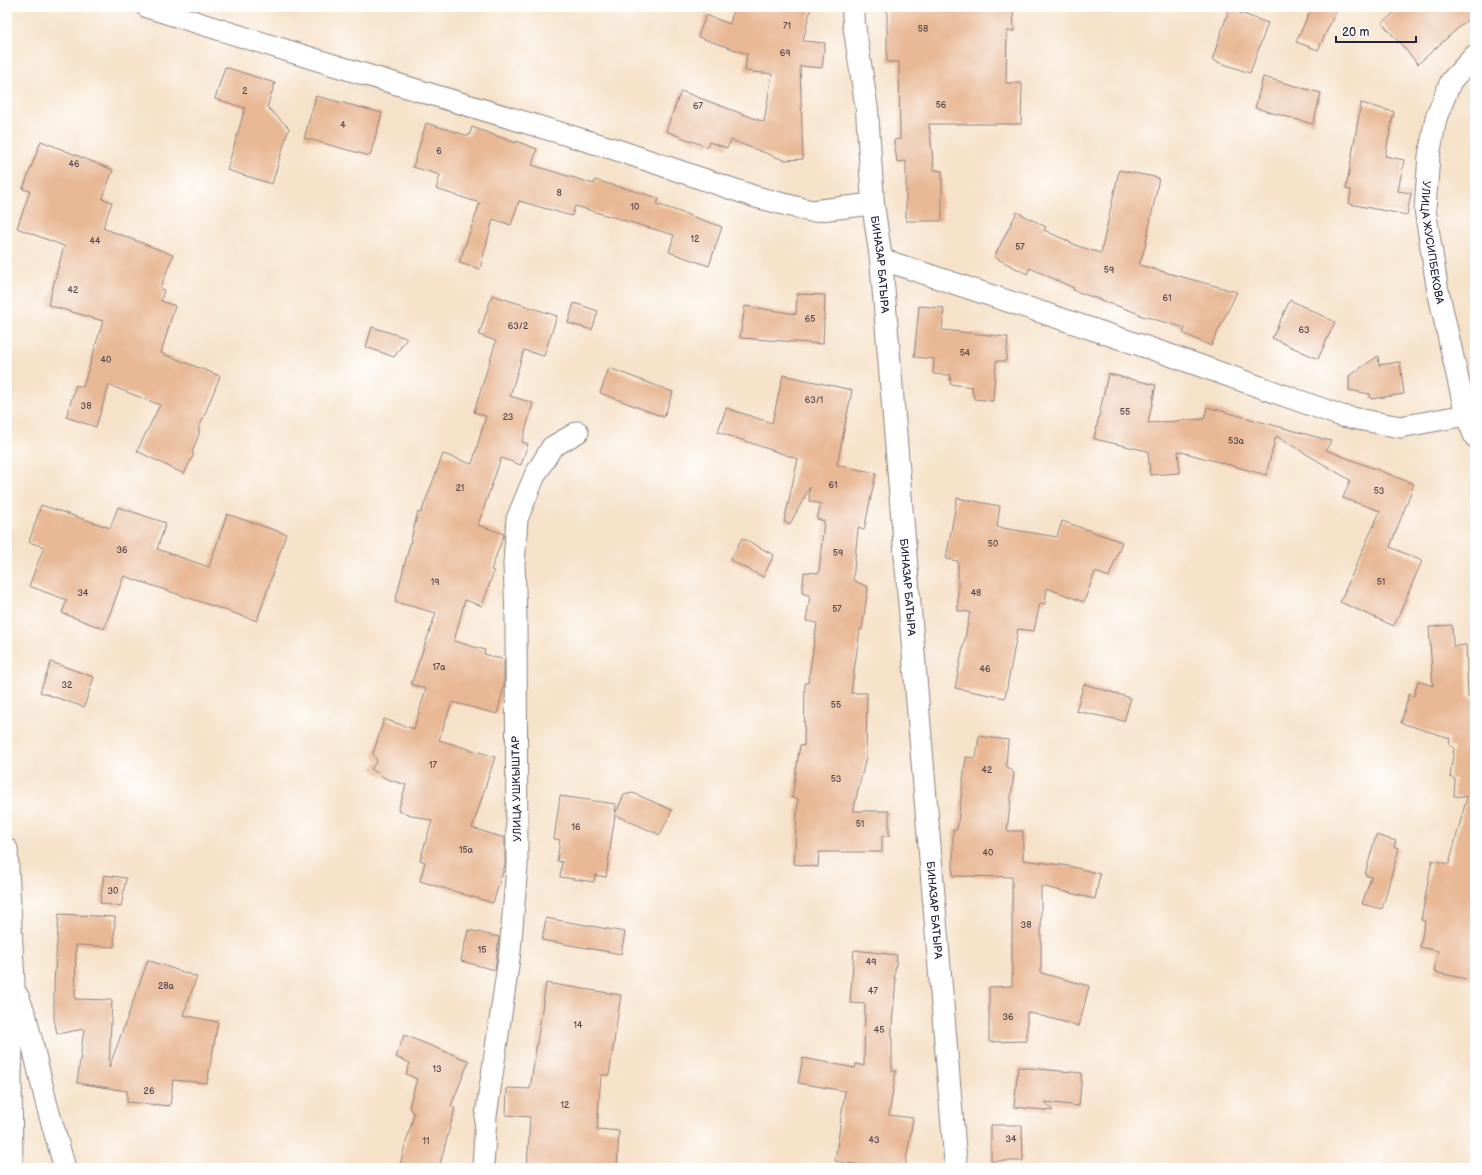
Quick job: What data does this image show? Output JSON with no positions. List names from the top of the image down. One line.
{"streets":{"street":["УЛИЦА ЖУСИПБЕКОВА","БИНАЗАР БАТЫРА","УЛИЦА УШКЫШТАР"]},"house_numbers":["71","58","69","2","56","67","4","6","46","8","10","12","44","57","59","42","61","65","63/2","63","54","40","63/1","38","55","23","53а","61","21","53","50","36","59","19","51","34","48","57","17а","46","32","55","17","42","53","51","16","15а","40","30","38","15","49","28а","47","36","14","45","13","26","12","34","43","11"],"scale_bar":"20 m"}
